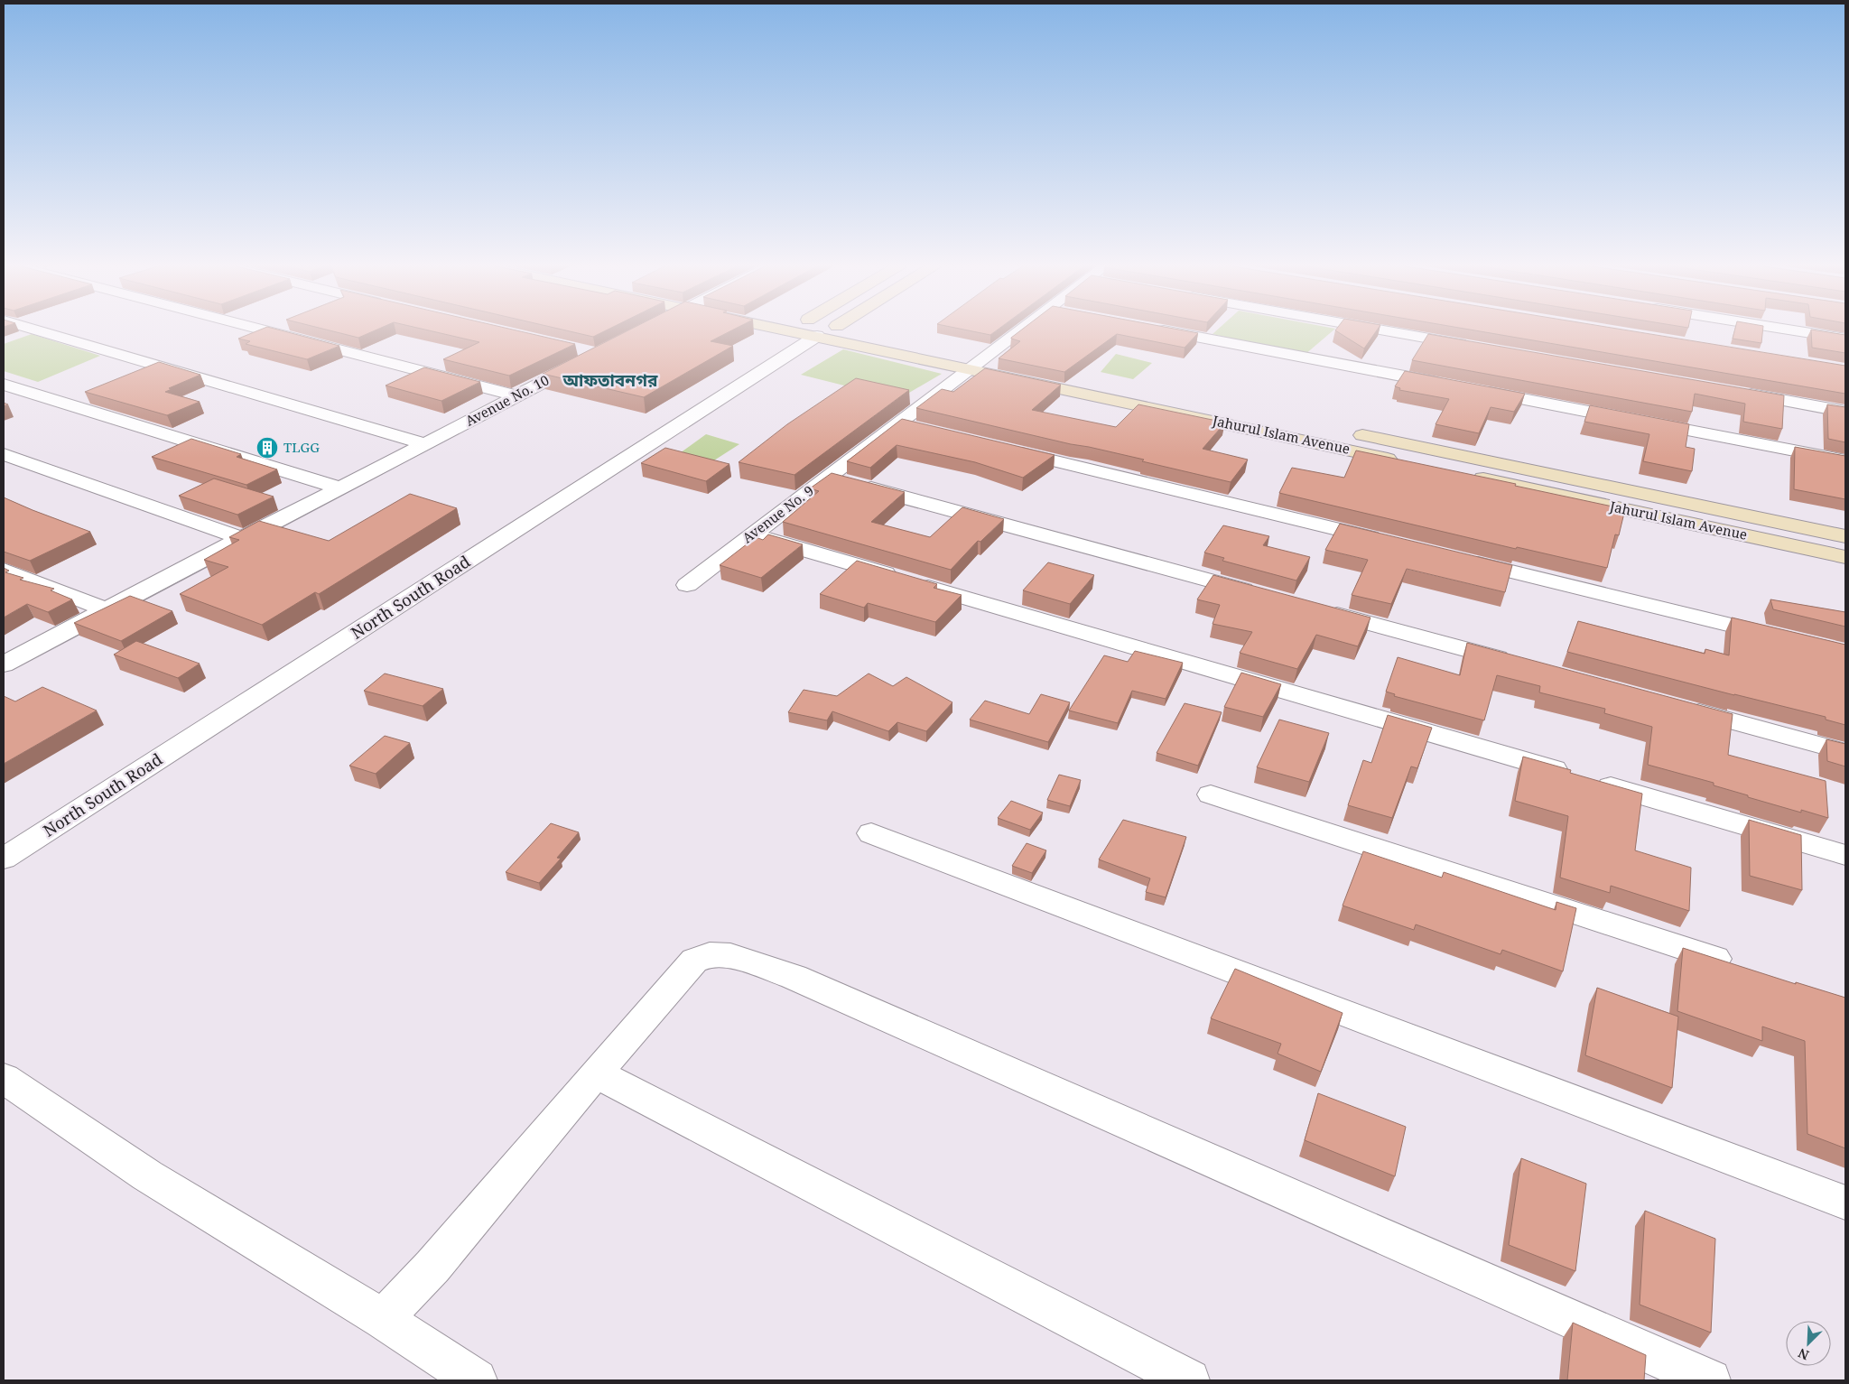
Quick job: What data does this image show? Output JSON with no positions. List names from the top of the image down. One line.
{"streets":{"street":["Avenue No. 10","Jahurul Islam Avenue","Avenue No. 9","North South Road"]},"crossings":[["Jahurul Islam Avenue","Avenue No. 9"]],"districts":["আফতাবনগর"],"places":{"building":["TLGG"]},"north":"bottom left"}
